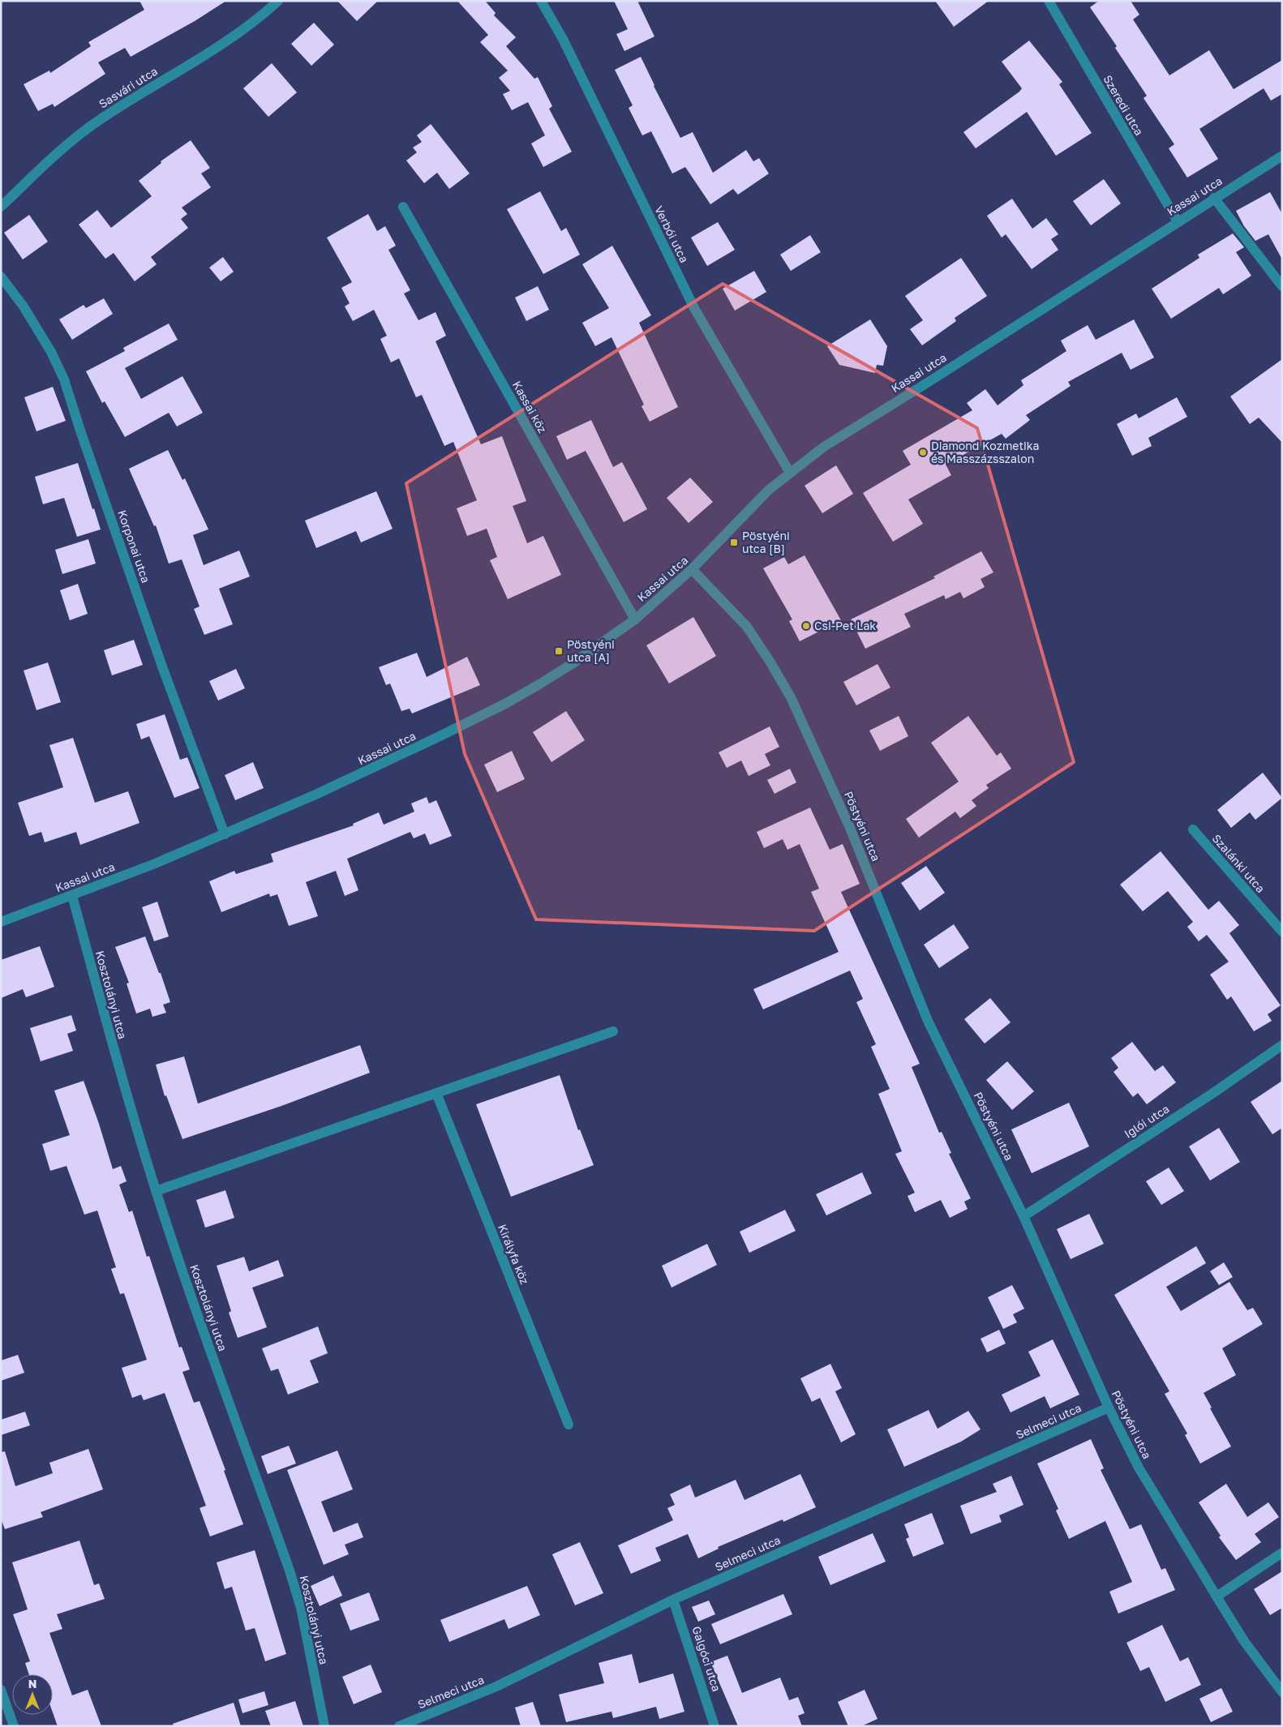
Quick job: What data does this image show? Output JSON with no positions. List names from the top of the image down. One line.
{"streets":{"street":["Sasvári utca","Szeredi utca","Kassai utca","Verbói utca","Kassai köz","Korponai utca","Pöstyéni utca","Szalánki utca","Kosztolányi utca","Iglói utca","Királyfa köz","Selmeci utca","Galgóci utca"]},"crossings":[["Szeredi utca","Kassai utca"],["Kassai utca","Verbói utca"],["Kassai utca","Kassai köz"],["Kassai utca","Korponai utca"],["Kassai utca","Pöstyéni utca"],["Kassai utca","Kosztolányi utca"],["Pöstyéni utca","Iglói utca"],["Pöstyéni utca","Selmeci utca"],["Selmeci utca","Galgóci utca"]],"places":{"other":["Diamond Kozmetika és Masszázsszalon","Csi-Pet Lak"],"transit":["Pöstyéni utca [B]","Pöstyéni utca [A]"]},"north":"top"}
